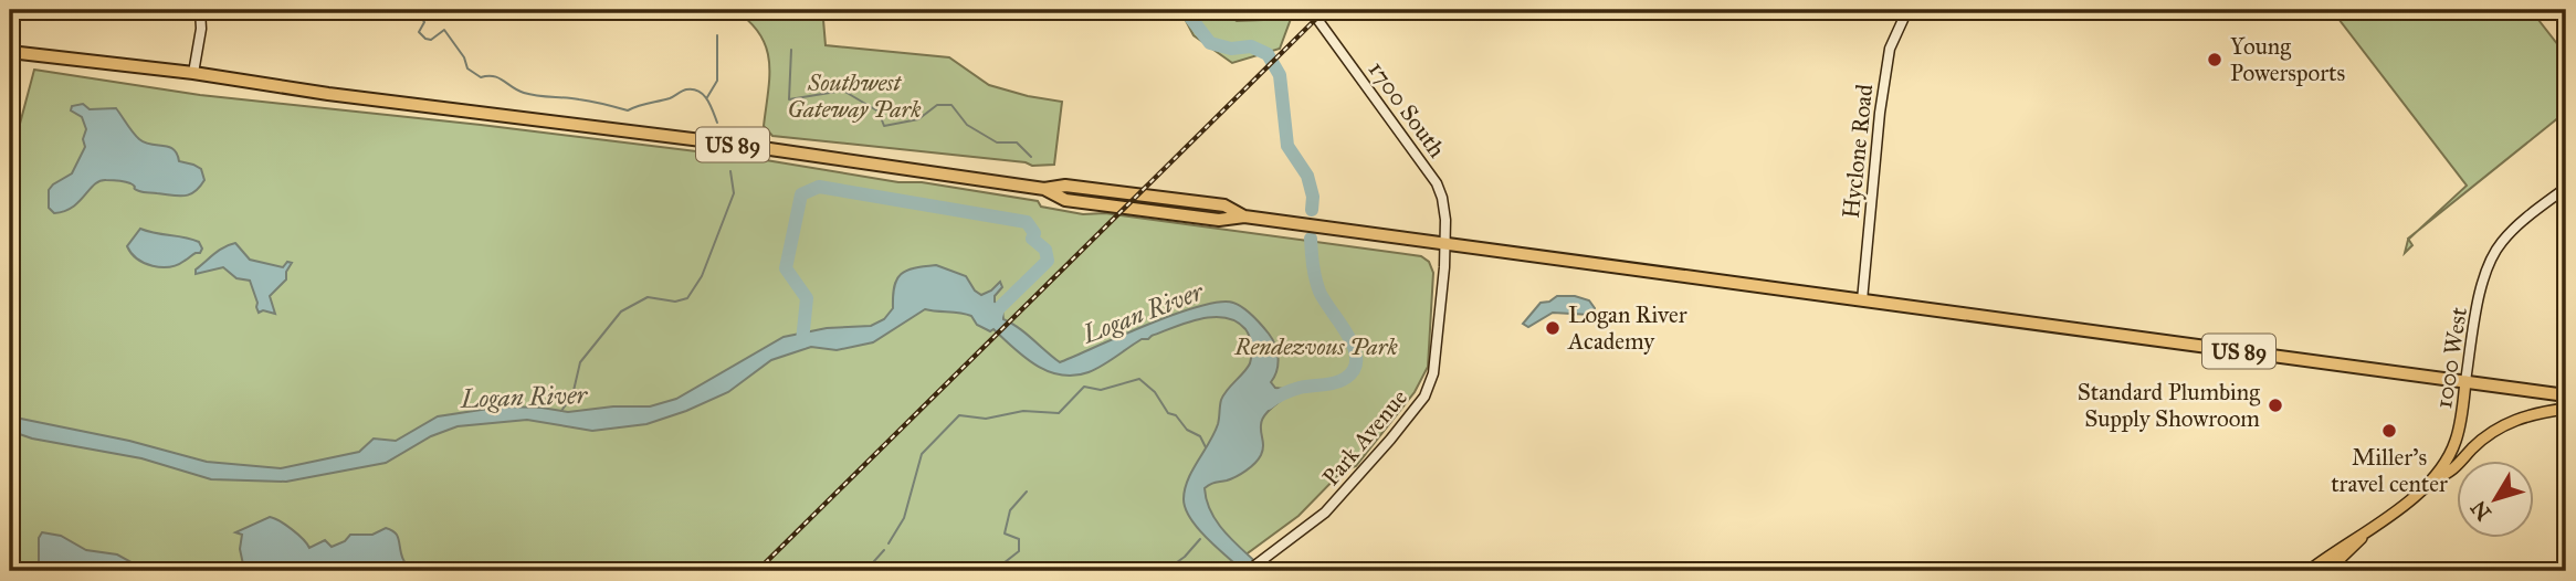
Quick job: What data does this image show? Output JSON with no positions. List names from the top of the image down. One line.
{"streets":{"highway":["US 89"],"main road":["1000 West"],"street":["1700 South","Hyclone Road","Park Avenue"]},"crossings":[["1700 South","US 89"],["1700 South","Park Avenue"],["US 89","Hyclone Road"],["US 89","1000 West"],["US 89","Park Avenue"]],"water":["Logan River"],"parks":["Southwest Gateway Park","Rendezvous Park"],"places":["Young Powersports","Logan River Academy","Standard Plumbing Supply Showroom","Miller's travel center"],"north":"bottom left"}
